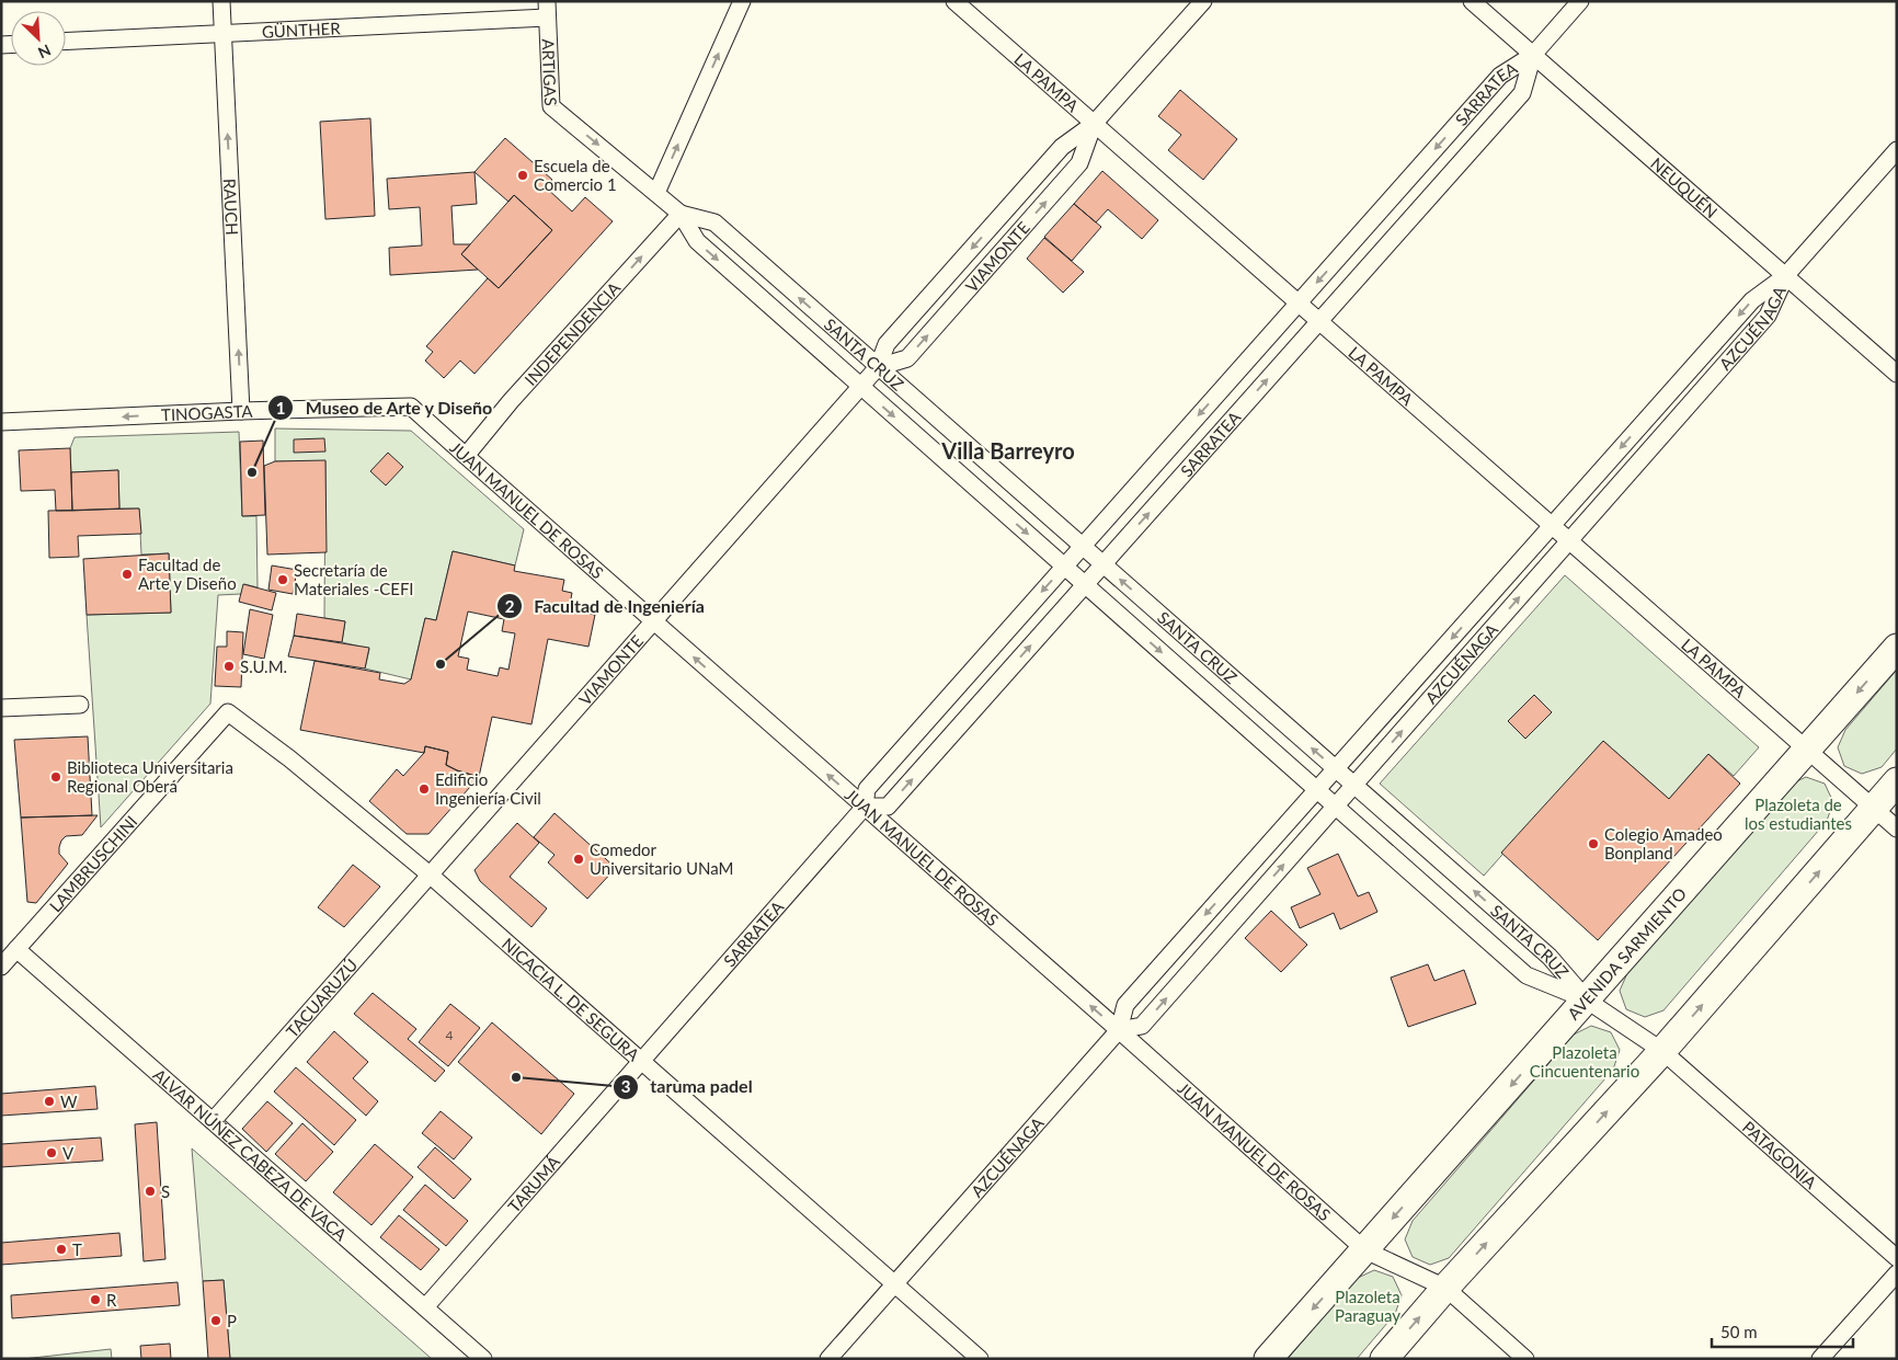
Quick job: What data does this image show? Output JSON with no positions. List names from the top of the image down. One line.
{"streets":{"main road":["AVENIDA SARMIENTO"],"street":["GÜNTHER","ARTIGAS","LA PAMPA","SARRATEA","NEUQUÉN","RAUCH","VIAMONTE","AZCUÉNAGA","INDEPENDENCIA","SANTA CRUZ","TINOGASTA","JUAN MANUEL DE ROSAS","LAMBRUSCHINI","TACUARUZÚ","NICACIA L. DE SEGURA","ALVAR NÚÑEZ CABEZA DE VACA","PATAGONIA","TARUMÁ"]},"crossings":[["GÜNTHER","ARTIGAS"],["GÜNTHER","RAUCH"],["ARTIGAS","SANTA CRUZ"],["LA PAMPA","SARRATEA"],["LA PAMPA","VIAMONTE"],["LA PAMPA","AZCUÉNAGA"],["LA PAMPA","AVENIDA SARMIENTO"],["SARRATEA","NEUQUÉN"],["SARRATEA","SANTA CRUZ"],["SARRATEA","JUAN MANUEL DE ROSAS"],["SARRATEA","NICACIA L. DE SEGURA"],["SARRATEA","TARUMÁ"],["NEUQUÉN","AZCUÉNAGA"],["RAUCH","TINOGASTA"],["VIAMONTE","SANTA CRUZ"],["VIAMONTE","JUAN MANUEL DE ROSAS"],["VIAMONTE","TACUARUZÚ"],["VIAMONTE","NICACIA L. DE SEGURA"],["AZCUÉNAGA","SANTA CRUZ"],["AZCUÉNAGA","JUAN MANUEL DE ROSAS"],["AZCUÉNAGA","NICACIA L. DE SEGURA"],["INDEPENDENCIA","SANTA CRUZ"],["INDEPENDENCIA","JUAN MANUEL DE ROSAS"],["SANTA CRUZ","AVENIDA SARMIENTO"],["SANTA CRUZ","PATAGONIA"],["TINOGASTA","JUAN MANUEL DE ROSAS"],["JUAN MANUEL DE ROSAS","AVENIDA SARMIENTO"],["LAMBRUSCHINI","NICACIA L. DE SEGURA"],["LAMBRUSCHINI","ALVAR NÚÑEZ CABEZA DE VACA"],["AVENIDA SARMIENTO","PATAGONIA"],["TACUARUZÚ","NICACIA L. DE SEGURA"],["TACUARUZÚ","ALVAR NÚÑEZ CABEZA DE VACA"],["NICACIA L. DE SEGURA","TARUMÁ"],["ALVAR NÚÑEZ CABEZA DE VACA","TARUMÁ"]],"one_way":["ARTIGAS","RAUCH","INDEPENDENCIA","TINOGASTA","JUAN MANUEL DE ROSAS"],"districts":["Villa Barreyro"],"parks":["Plazoleta de los estudiantes","Plazoleta Cincuentenario","Plazoleta Paraguay"],"places":["Escuela de Comercio 1","Museo de Arte y Diseño","Facultad de Arte y Diseño","Secretaría de Materiales -CEFI","Facultad de Ingeniería","S.U.M.","Biblioteca Universitaria Regional Oberá","Edificio Ingeniería Civil","Colegio Amadeo Bonpland","Comedor Universitario UNaM","taruma padel","W","V","S","T","R","P"],"house_numbers":["4"],"scale_bar":"50 m","north":"bottom right"}
